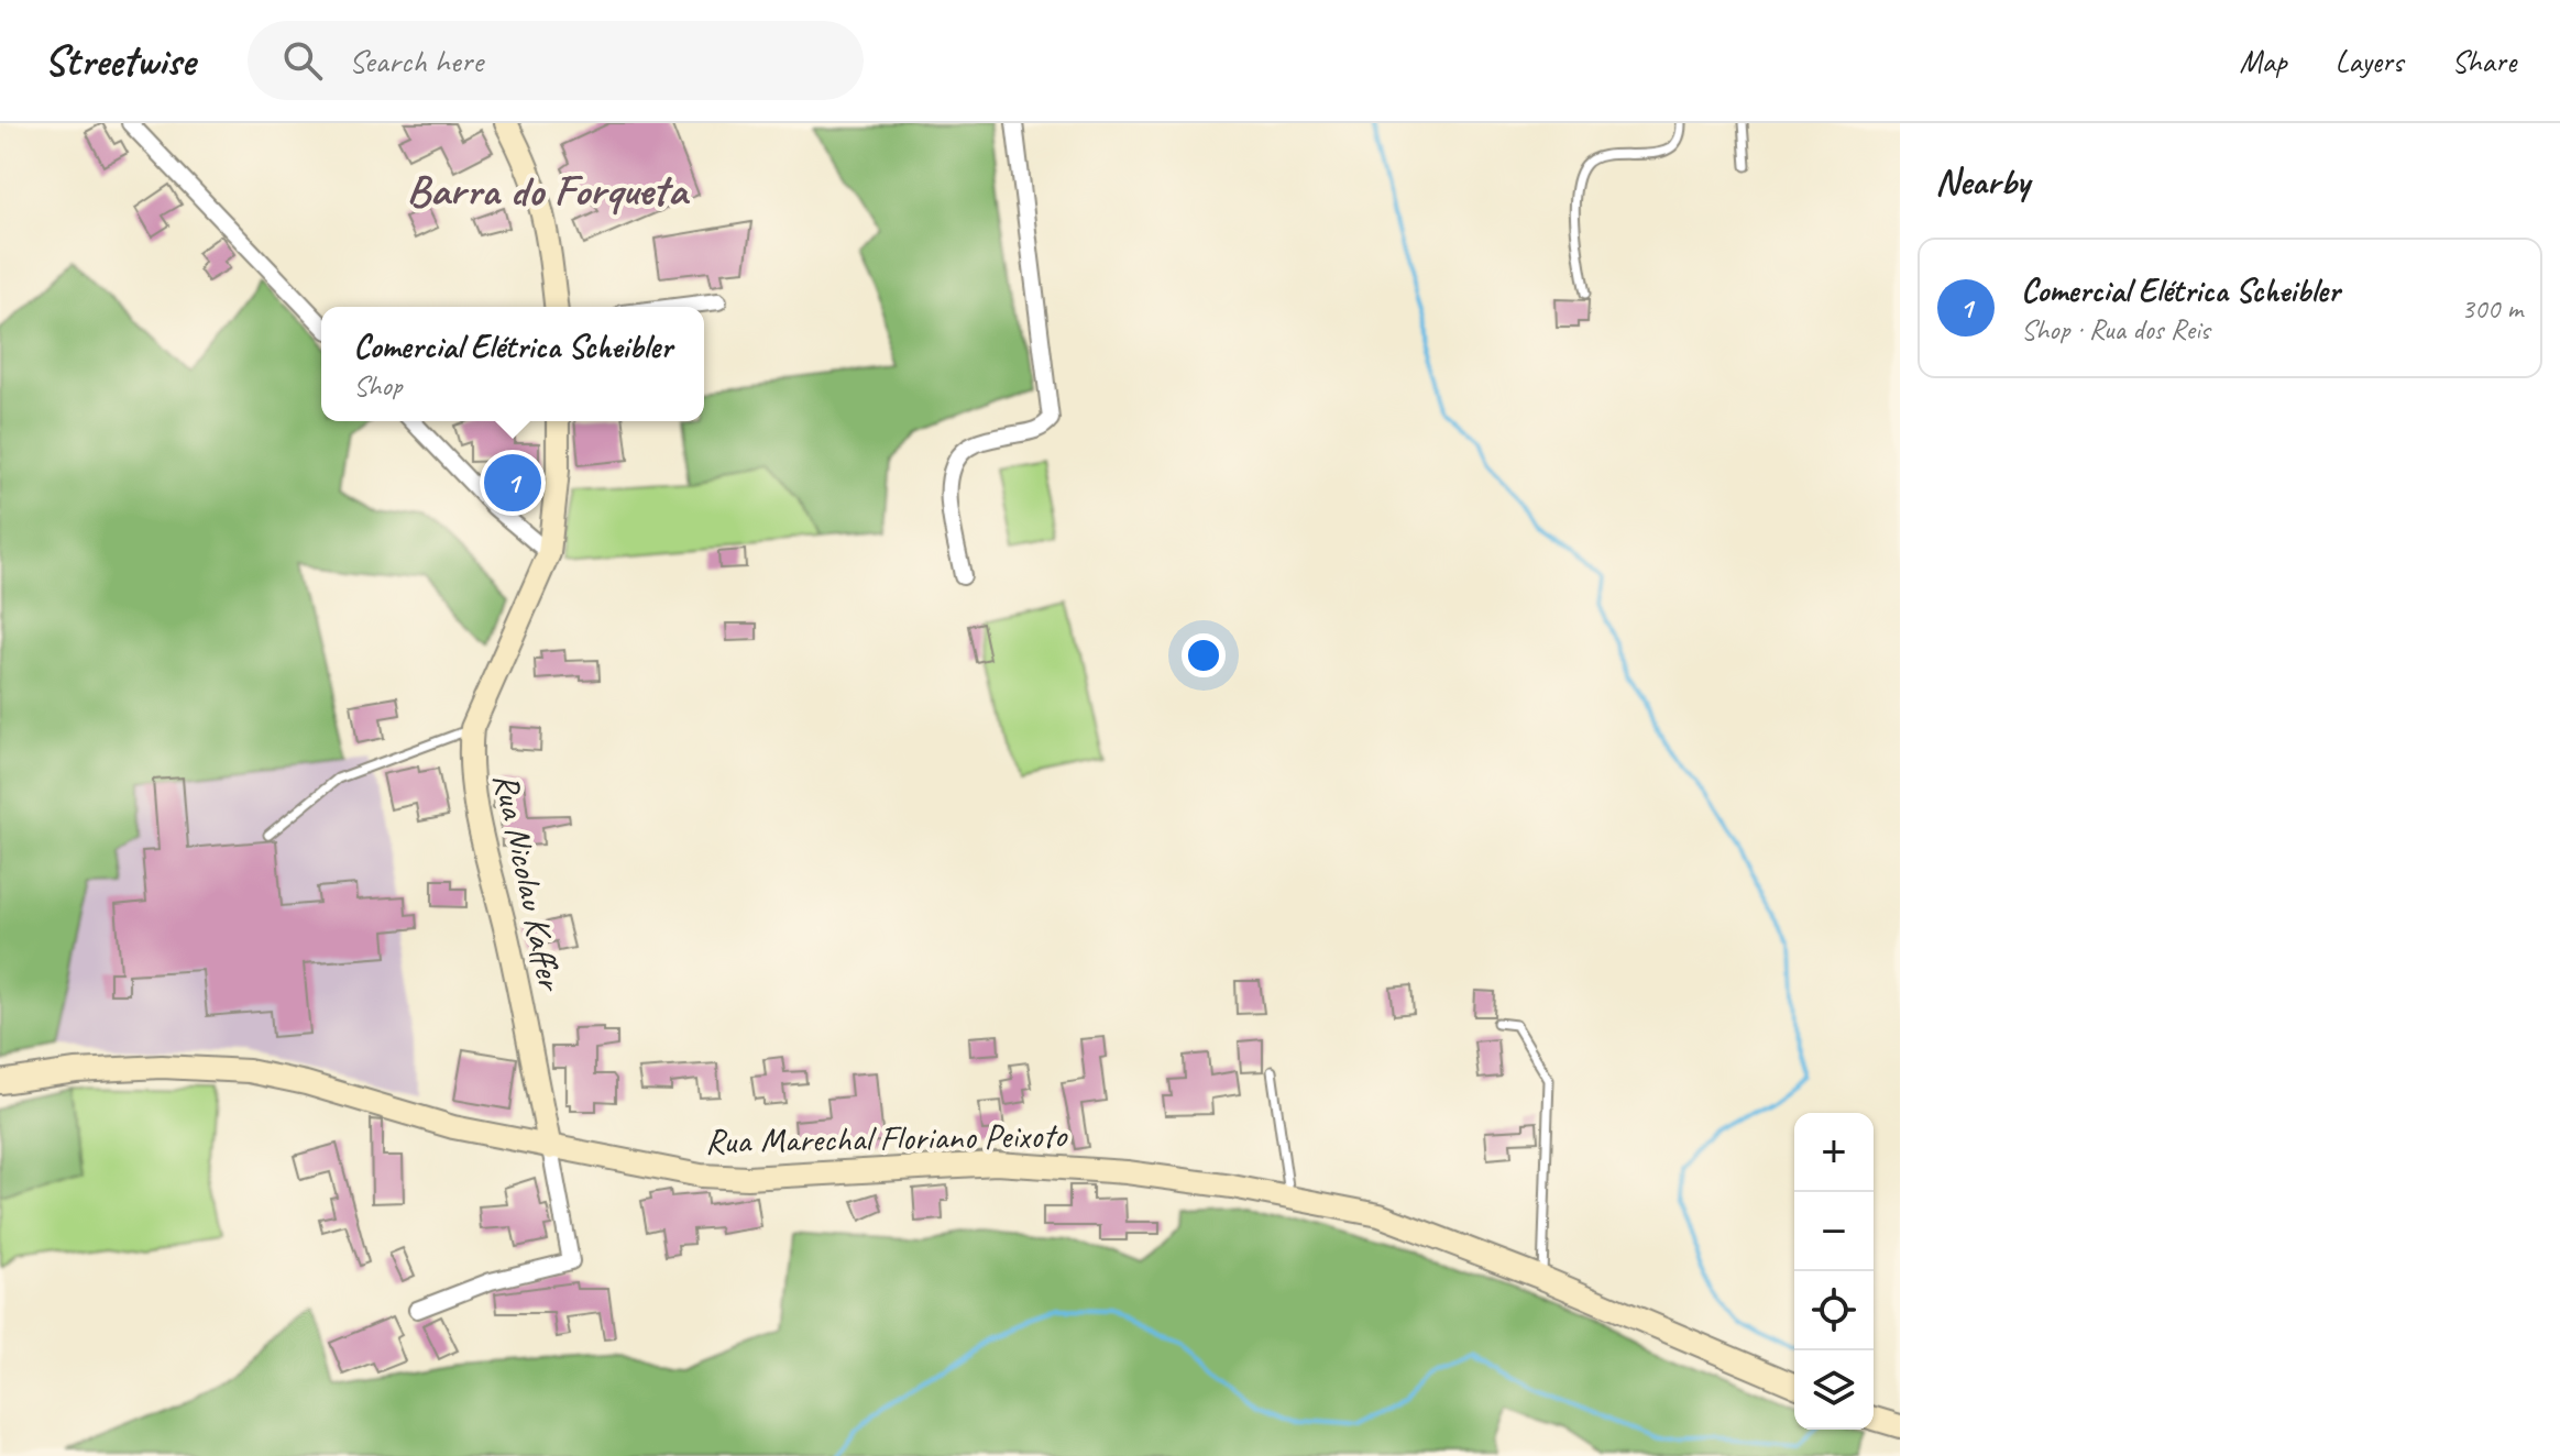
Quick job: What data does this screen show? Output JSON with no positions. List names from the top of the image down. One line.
{"streets":{"main road":["Rua Nicolau Kaffer","Rua Marechal Floriano Peixoto"]},"crossings":[["Rua Nicolau Kaffer","Rua Marechal Floriano Peixoto"]],"districts":["Barra do Forqueta"],"page":{"header":"Streetwise","search":"Search here","nav":["Map","Layers","Share"],"heading":"Nearby","list":[{"mark":"1","name":"Comercial Elétrica Scheibler","note":"Shop · Rua dos Reis","value":"300 m"}],"popup":["Comercial Elétrica Scheibler","Shop"],"pins":"1","map_buttons":["+","−"]}}
